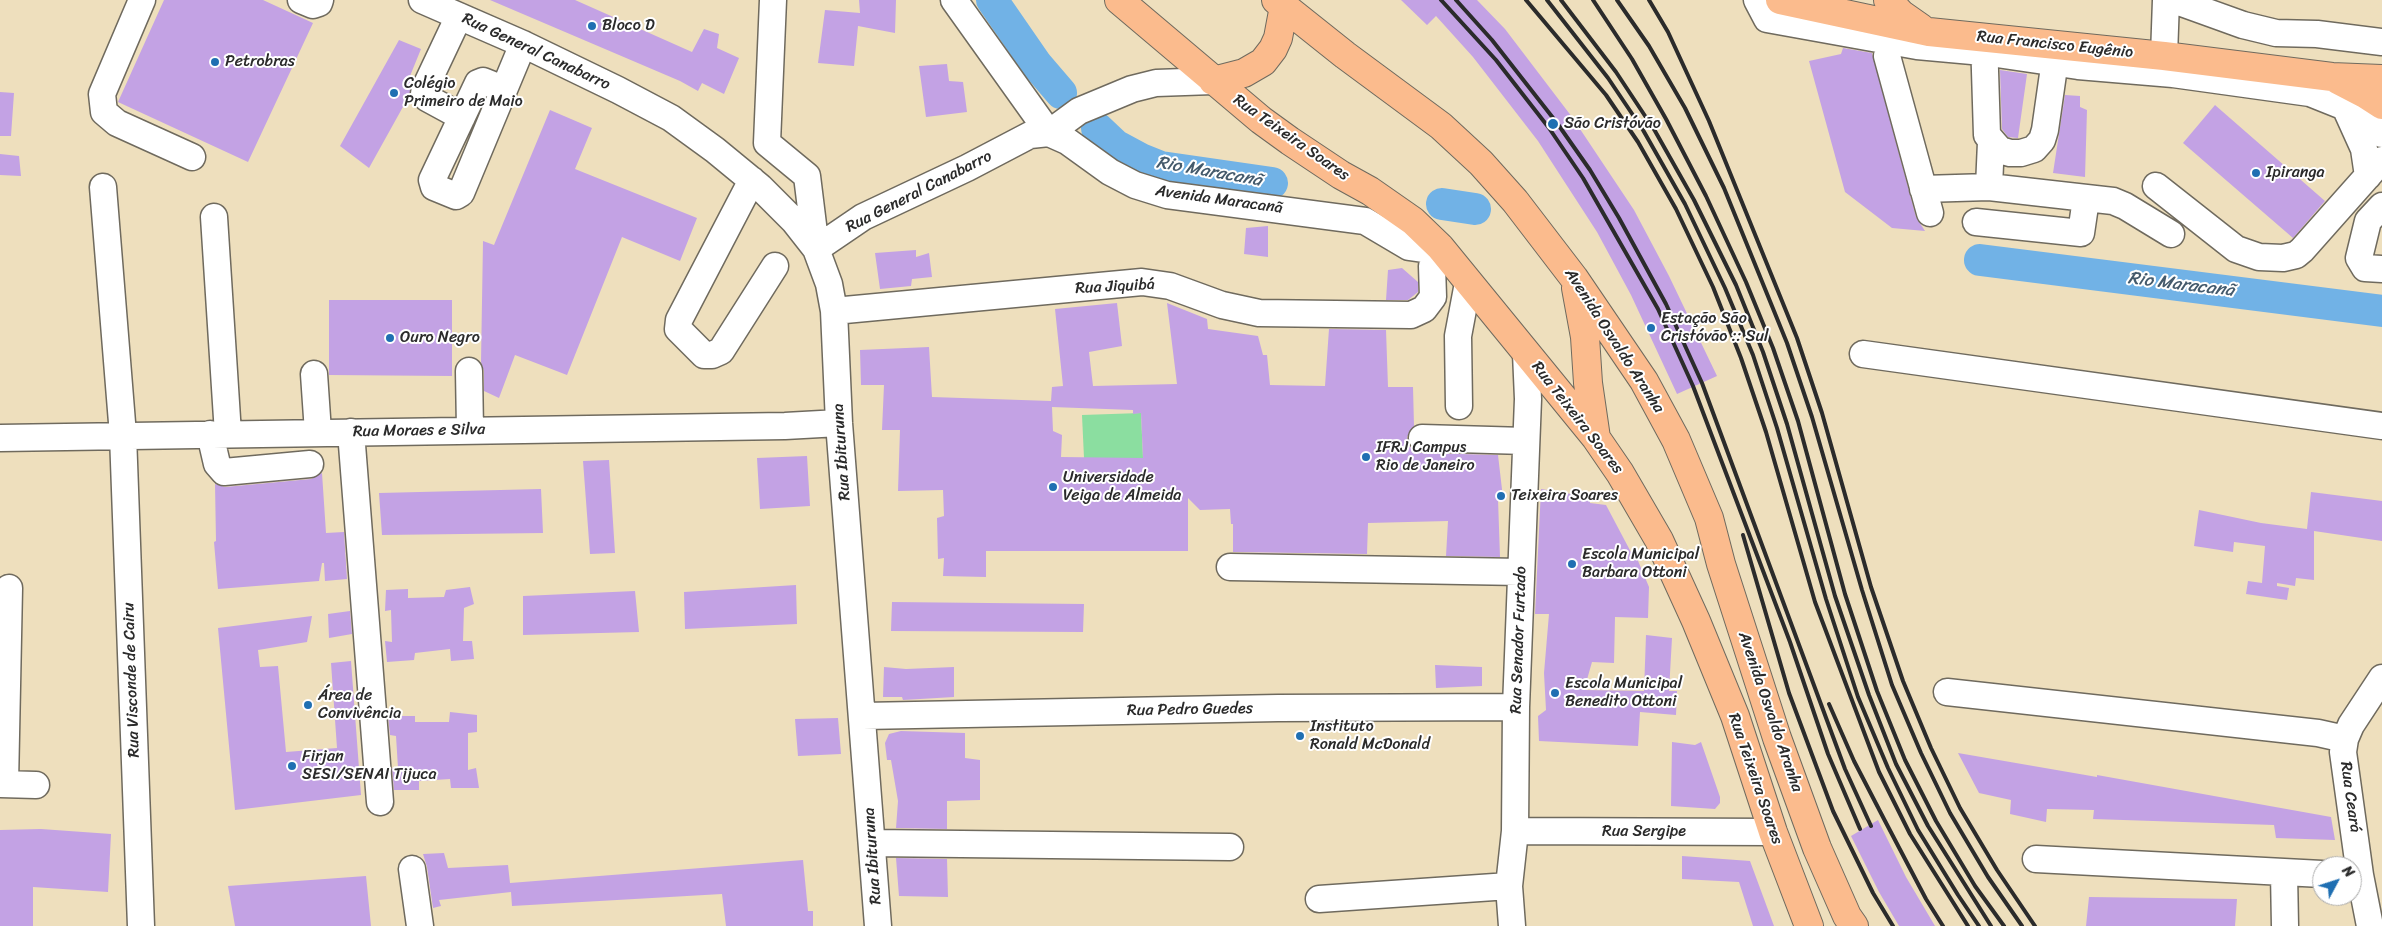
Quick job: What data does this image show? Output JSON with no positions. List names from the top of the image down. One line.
{"streets":{"main road":["Rua Francisco Eugênio","Rua Teixeira Soares","Avenida Osvaldo Aranha"],"street":["Rua General Canabarro","Avenida Maracanã","Rua Jiquibá","Rua Moraes e Silva","Rua Ibituruna","Rua Senador Furtado","Rua Visconde de Cairu","Rua Pedro Guedes","Rua Ceará","Rua Sergipe"]},"crossings":[["Rua General Canabarro","Rua Teixeira Soares"],["Rua General Canabarro","Avenida Maracanã"],["Rua General Canabarro","Rua Ibituruna"],["Rua Teixeira Soares","Avenida Maracanã"],["Rua Teixeira Soares","Rua Jiquibá"],["Rua Teixeira Soares","Rua Senador Furtado"],["Rua Teixeira Soares","Rua Sergipe"],["Avenida Maracanã","Rua Jiquibá"],["Rua Jiquibá","Rua Ibituruna"],["Rua Moraes e Silva","Rua Ibituruna"],["Rua Moraes e Silva","Rua Visconde de Cairu"],["Rua Ibituruna","Rua Pedro Guedes"],["Rua Senador Furtado","Rua Pedro Guedes"],["Rua Senador Furtado","Rua Sergipe"]],"water":["Rio Maracanã"],"places":["Bloco D","Petrobras","Colégio Primeiro de Maio","São Cristóvão","Ipiranga","Estação São Cristóvão :: Sul","Ouro Negro","IFRJ Campus Rio de Janeiro","Universidade Veiga de Almeida","Teixeira Soares","Escola Municipal Barbara Ottoni","Escola Municipal Benedito Ottoni","Área de Convivência","Instituto Ronald McDonald","Firjan SESI/SENAI Tijuca"],"north":"top right"}
